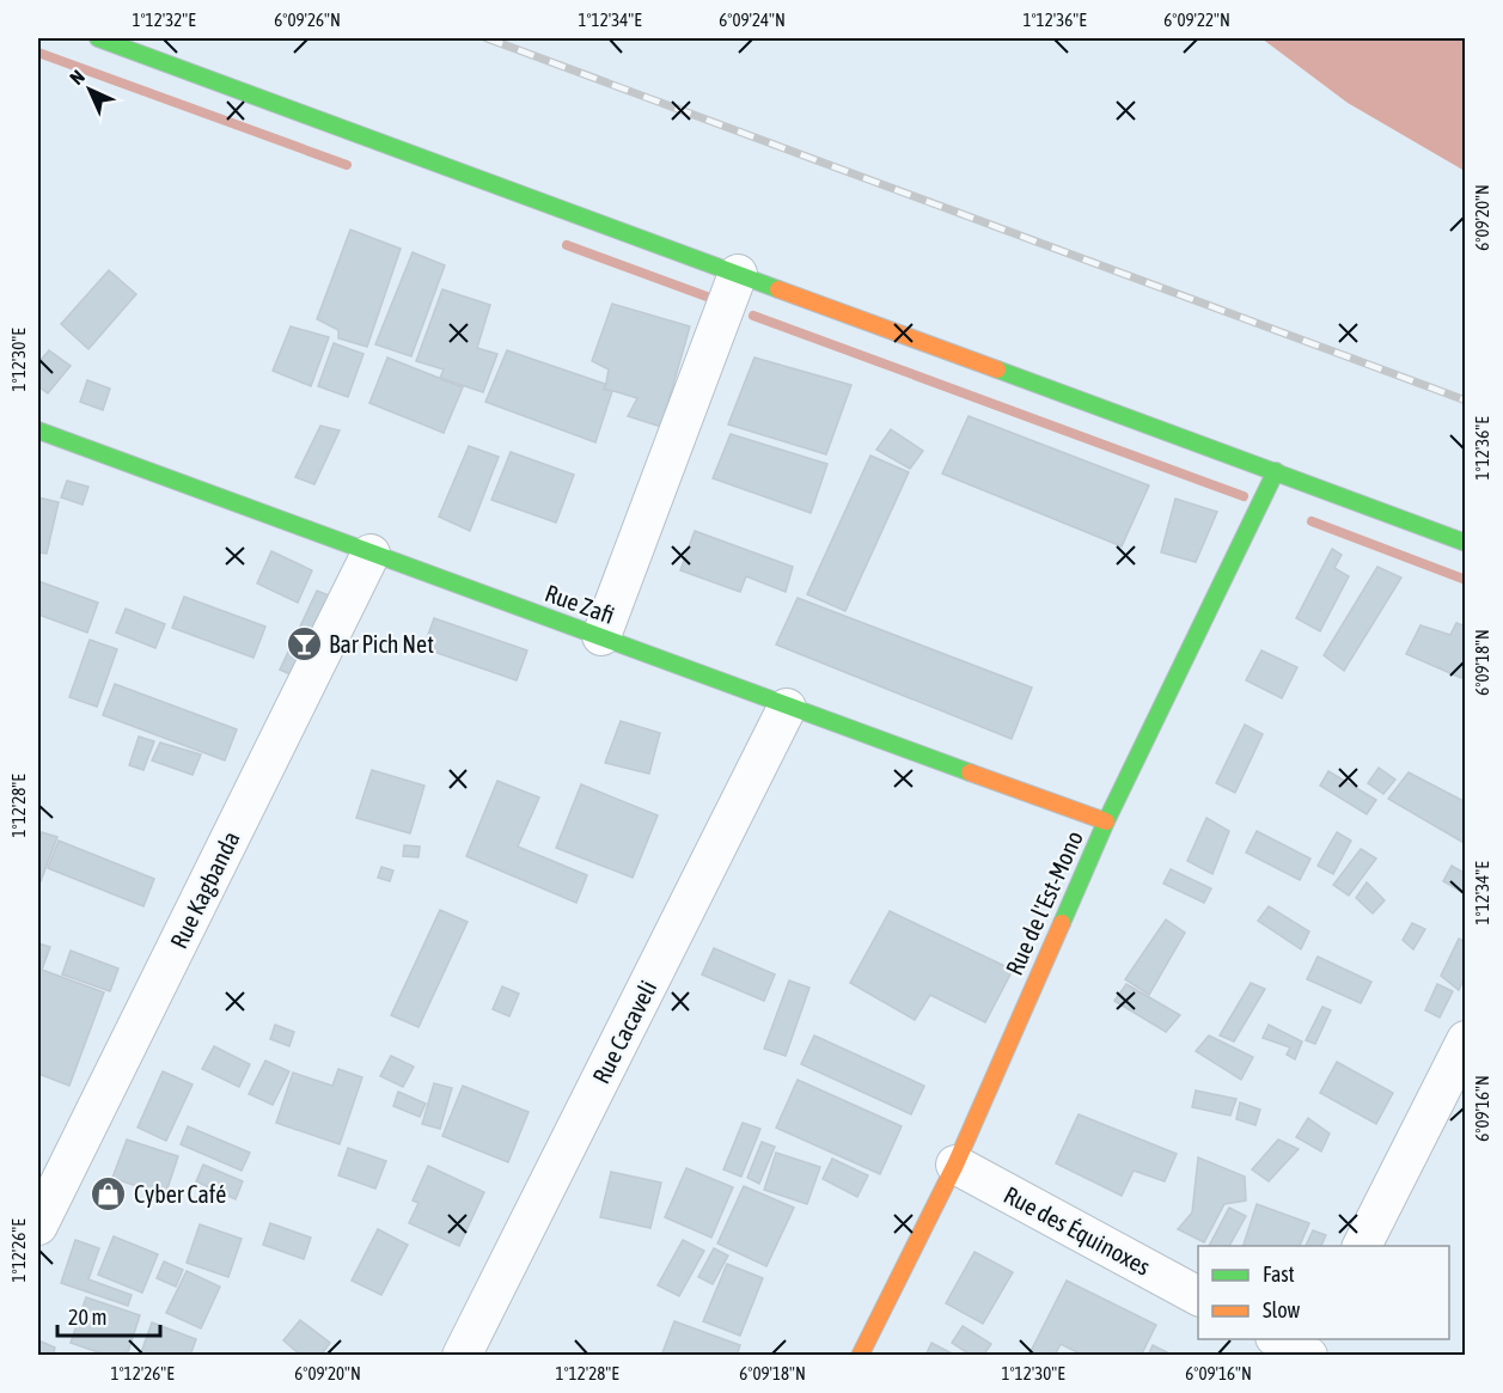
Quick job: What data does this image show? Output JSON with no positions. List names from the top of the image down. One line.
{"streets":{"street":["Rue Zafi","Rue Kagbanda","Rue de l'Est-Mono","Rue Cacaveli","Rue des Équinoxes"]},"crossings":[["Rue Zafi","Rue Kagbanda"],["Rue Zafi","Rue de l'Est-Mono"],["Rue Zafi","Rue Cacaveli"],["Rue de l'Est-Mono","Rue des Équinoxes"]],"places":{"bar":["Bar Pich Net"],"shop":["Cyber Café"]},"legend":["Fast","Slow"],"scale_bar":"20 m","north":"top left","coordinates":["1°12'32\"E","6°09'26\"N","1°12'34\"E","6°09'24\"N","1°12'36\"E","6°09'22\"N","6°09'20\"N","1°12'30\"E","6°09'18\"N","1°12'28\"E","6°09'16\"N","1°12'26\"E"]}
